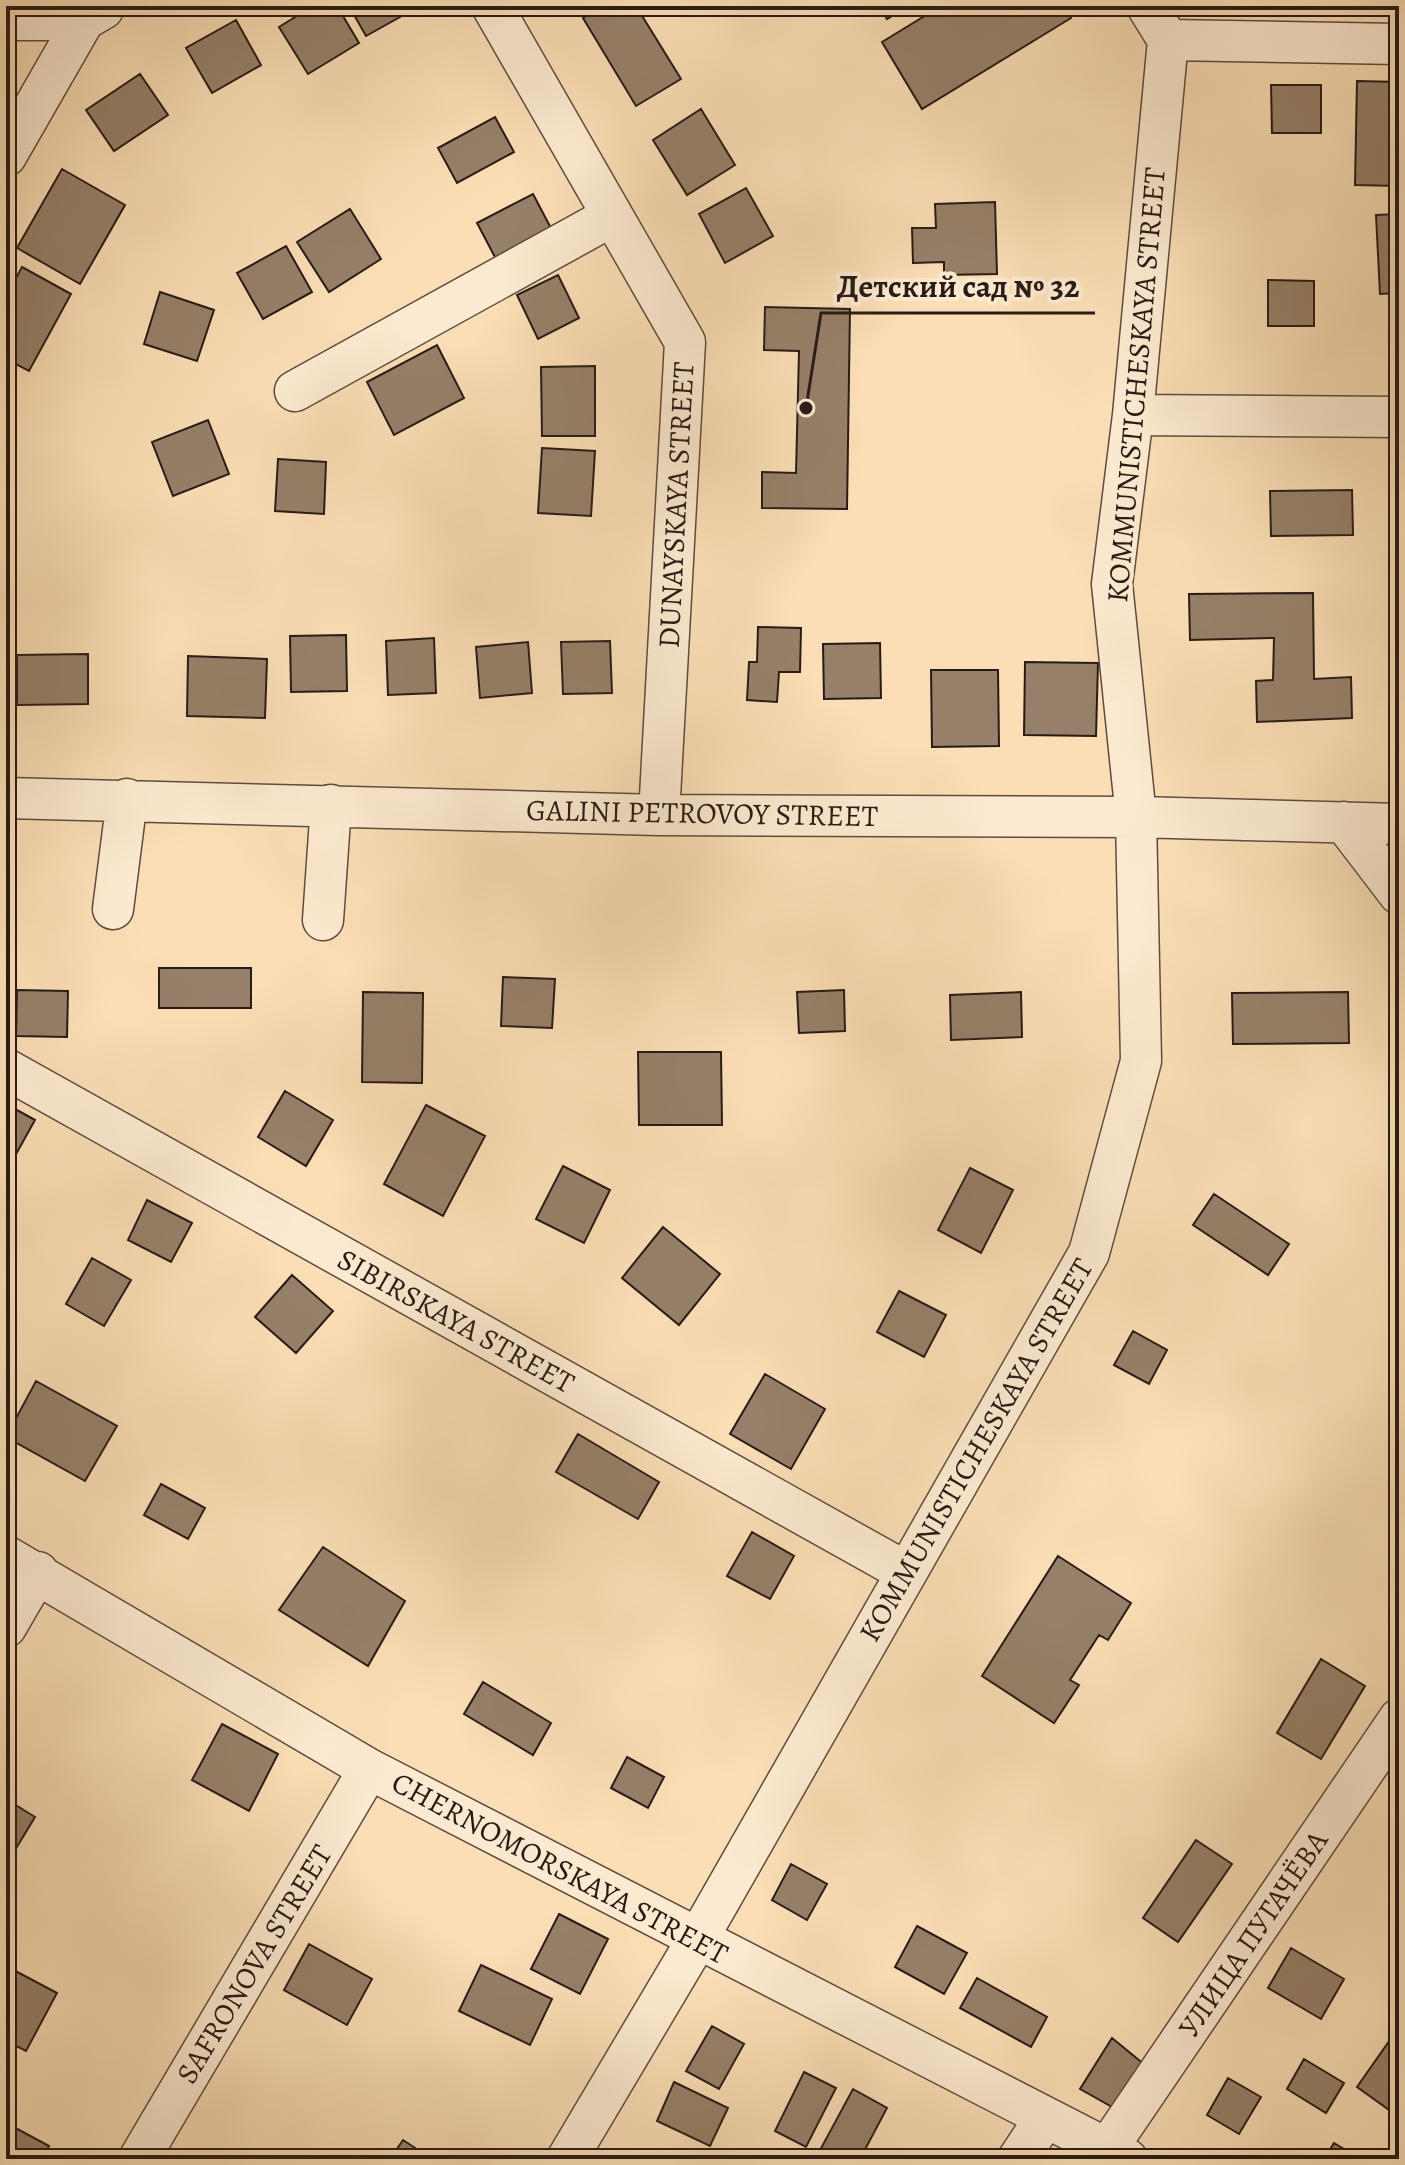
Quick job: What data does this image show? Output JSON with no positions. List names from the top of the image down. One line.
{"streets":{"street":["KOMMUNISTICHESKAYA STREET","DUNAYSKAYA STREET","GALINI PETROVOY STREET","SIBIRSKAYA STREET","CHERNOMORSKAYA STREET","УЛИЦА ПУГАЧЁВА","SAFRONOVA STREET"]},"crossings":[["KOMMUNISTICHESKAYA STREET","GALINI PETROVOY STREET"],["KOMMUNISTICHESKAYA STREET","SIBIRSKAYA STREET"],["KOMMUNISTICHESKAYA STREET","CHERNOMORSKAYA STREET"],["DUNAYSKAYA STREET","GALINI PETROVOY STREET"],["CHERNOMORSKAYA STREET","УЛИЦА ПУГАЧЁВА"],["CHERNOMORSKAYA STREET","SAFRONOVA STREET"]],"places":["Детский сад № 32"]}
